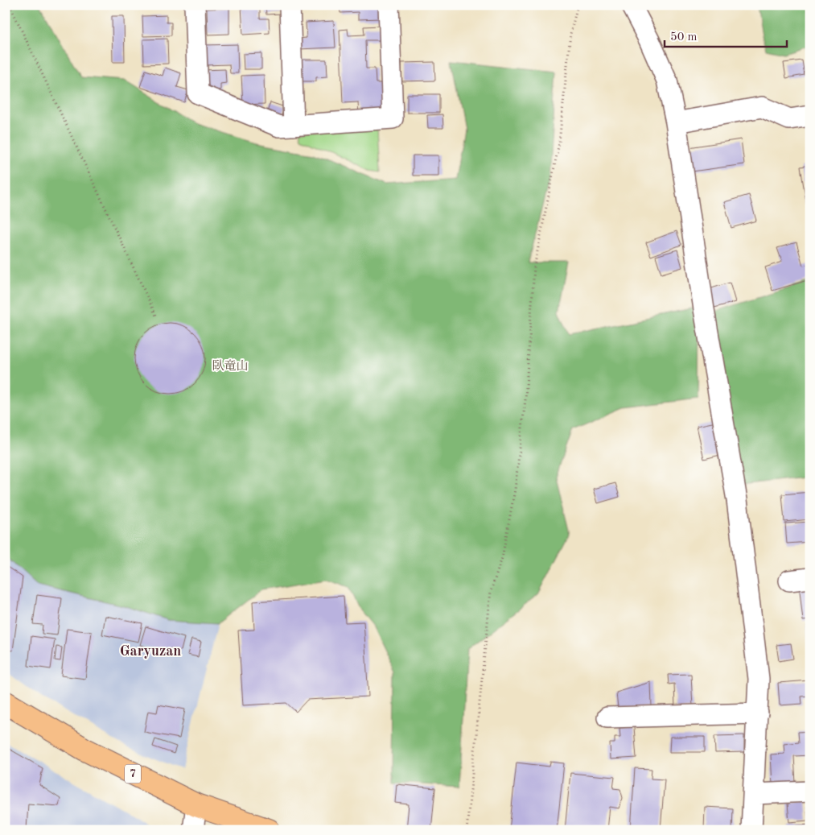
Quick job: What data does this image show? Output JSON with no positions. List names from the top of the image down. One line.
{"streets":{"highway":["7"]},"districts":["Garyuzan"],"parks":["臥竜山"],"scale_bar":"50 m"}
